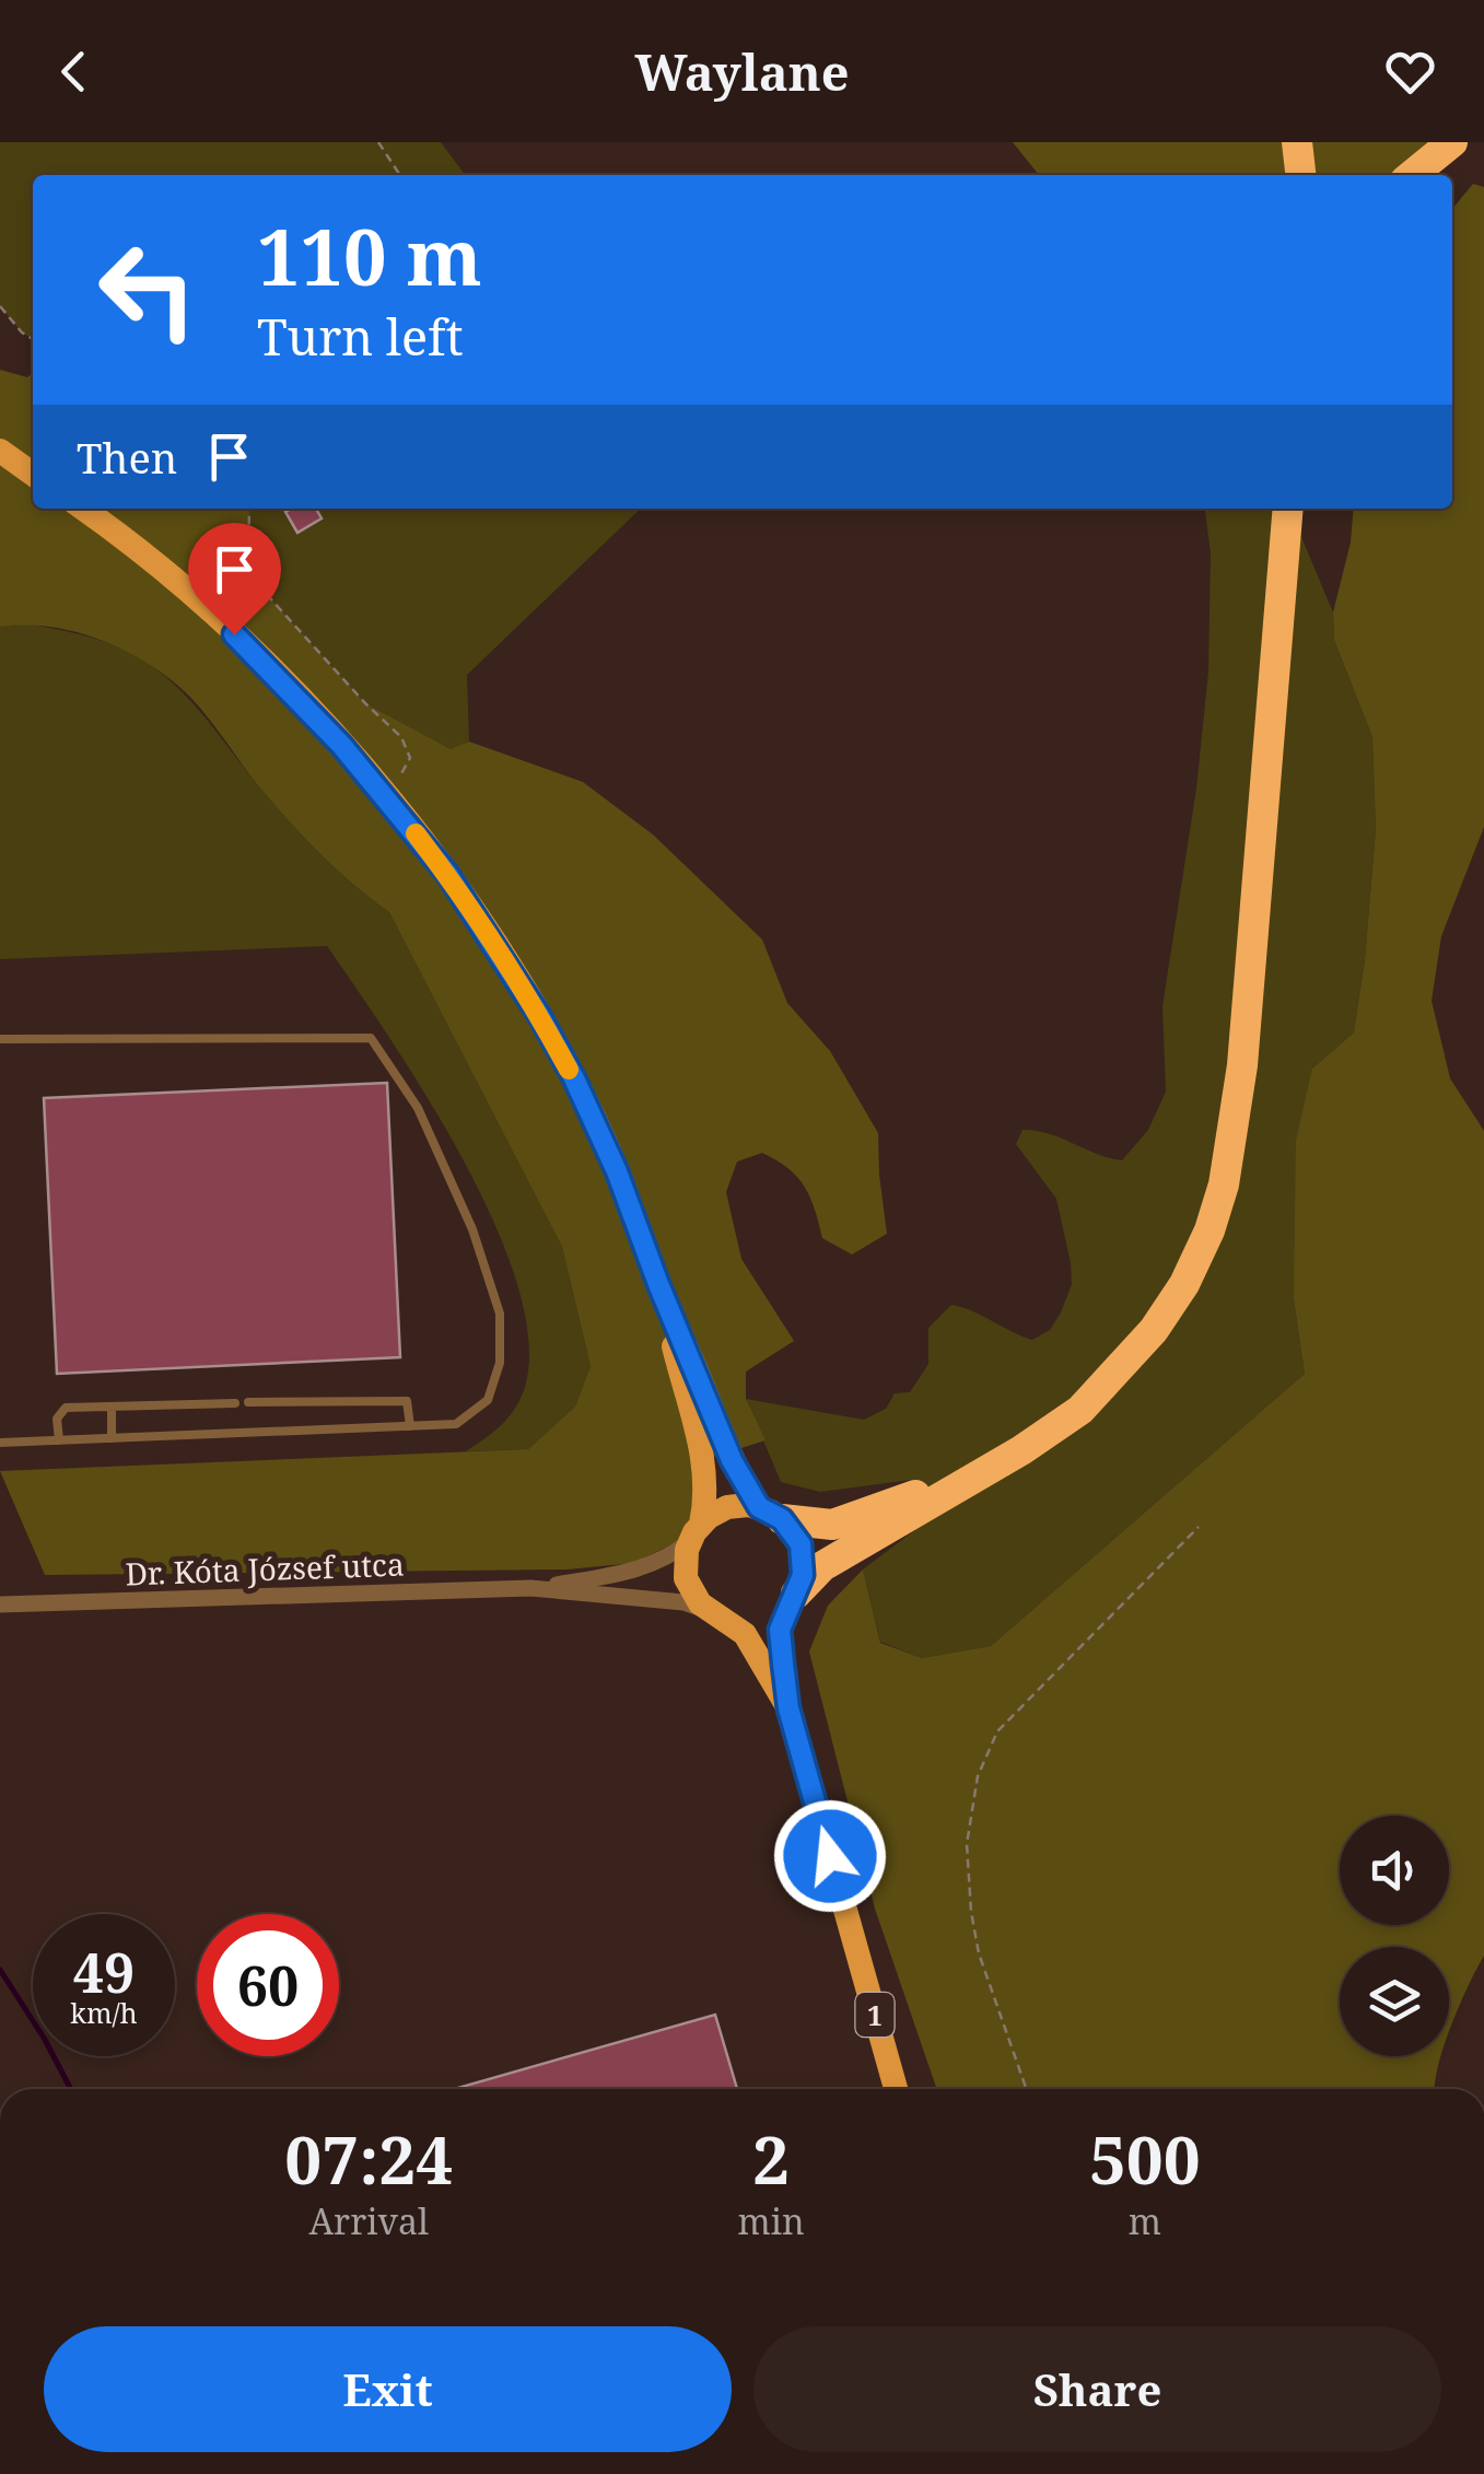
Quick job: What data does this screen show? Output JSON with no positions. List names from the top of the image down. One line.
{"streets":{"main road":["1"],"street":["Dr. Kóta József utca"]},"page":{"header":"Waylane","turn":["110 m","Turn left"],"then":"Then","speed":"49 km/h","limit":"60","eta":["07:24","Arrival","2","min","500","m"],"buttons":["Exit","Share"]}}
